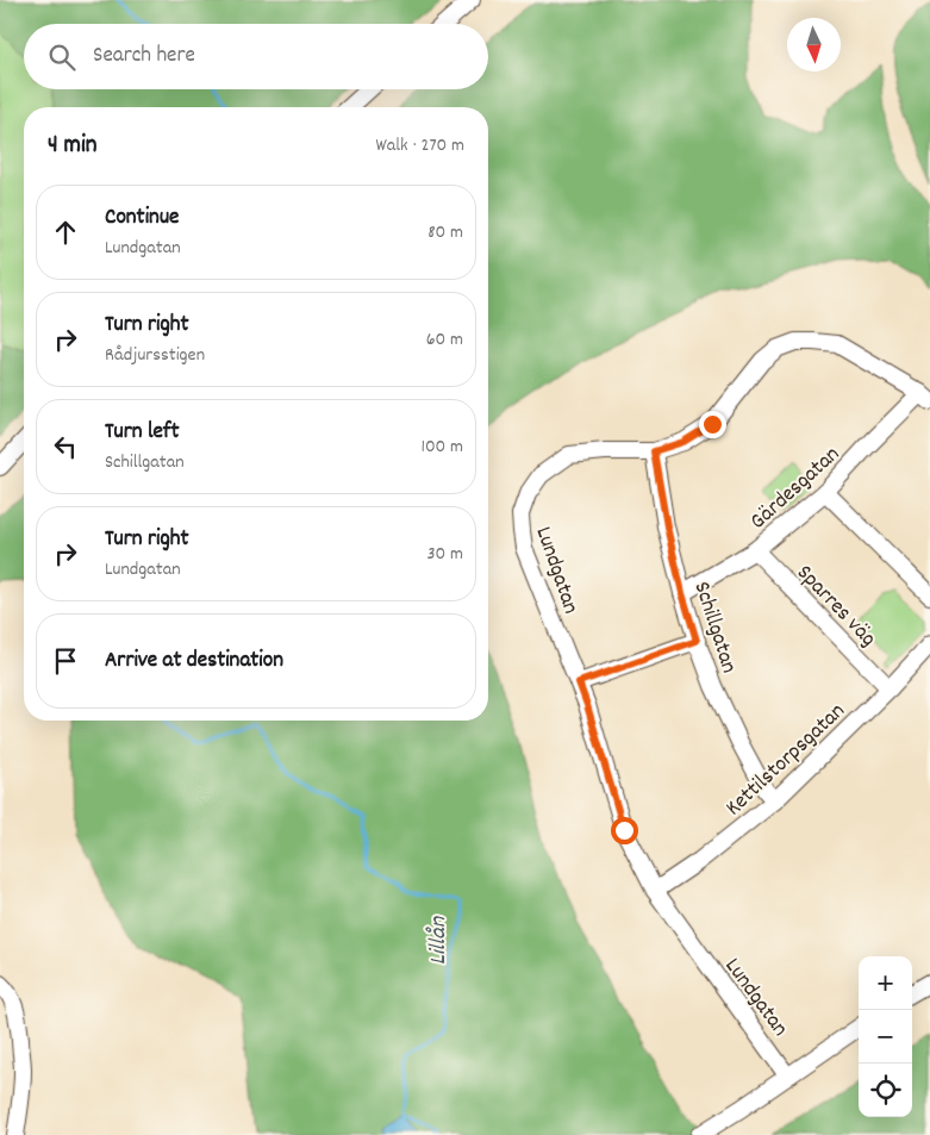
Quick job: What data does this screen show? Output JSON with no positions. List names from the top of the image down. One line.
{"streets":{"street":["Gärdesgatan","Lundgatan","Sparres väg","Schillgatan","Kettilstorpsgatan"]},"crossings":[["Gärdesgatan","Lundgatan"],["Gärdesgatan","Sparres väg"],["Gärdesgatan","Schillgatan"],["Lundgatan","Schillgatan"],["Lundgatan","Kettilstorpsgatan"],["Sparres väg","Kettilstorpsgatan"],["Schillgatan","Kettilstorpsgatan"]],"water":["Lillån"],"north":"bottom","page":{"search":"Search here","heading":["4 min","Walk · 270 m"],"list":[["Continue","Lundgatan","80 m"],["Turn right","Rådjursstigen","60 m"],["Turn left","Schillgatan","100 m"],["Turn right","Lundgatan","30 m"],"Arrive at destination"],"map_buttons":["+","−"]}}
